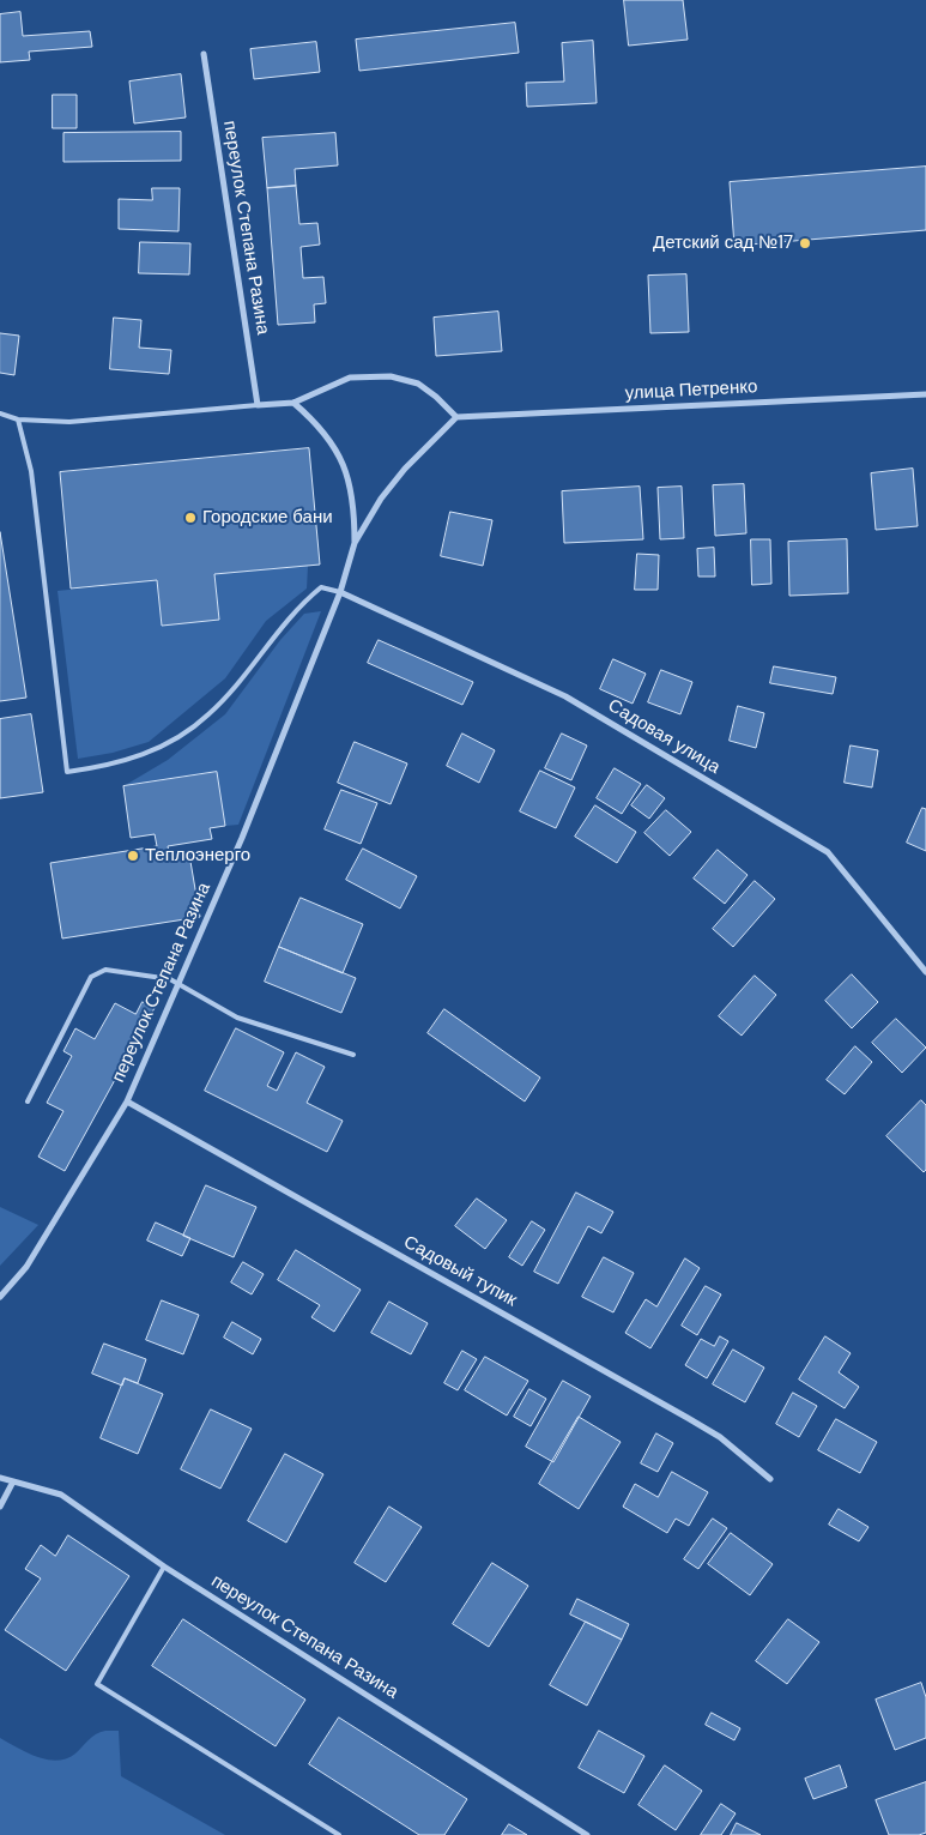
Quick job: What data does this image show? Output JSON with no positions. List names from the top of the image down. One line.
{"streets":{"street":["переулок Степана Разина","улица Петренко","Садовая улица","Садовый тупик"]},"crossings":[["переулок Степана Разина","улица Петренко"],["переулок Степана Разина","Садовая улица"],["переулок Степана Разина","Садовый тупик"]],"places":["Детский сад №17","Городские бани","Теплоэнерго"]}
